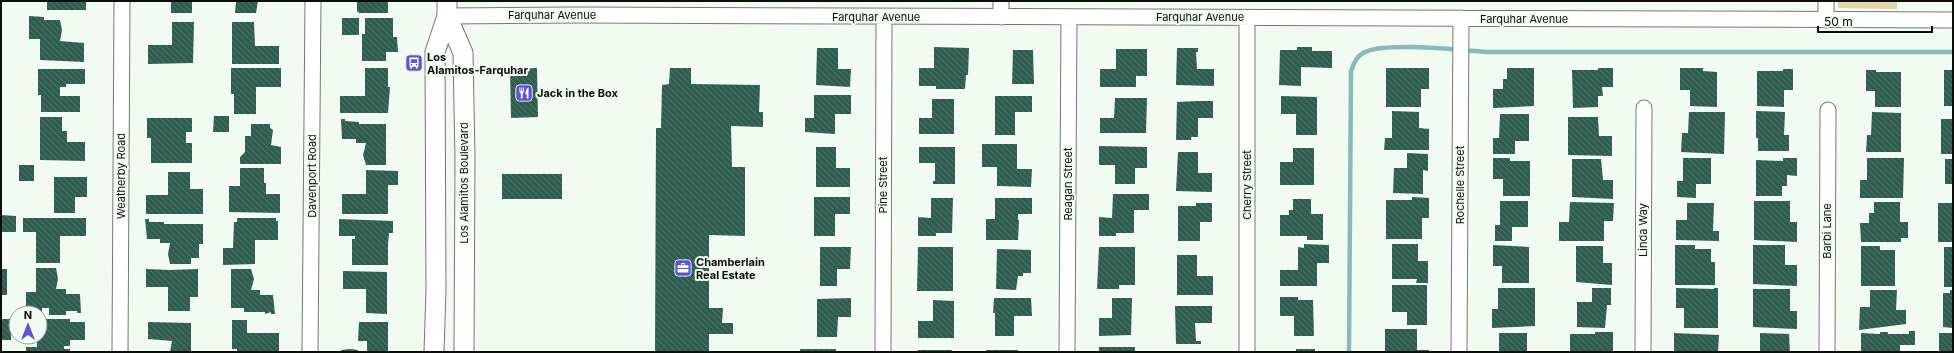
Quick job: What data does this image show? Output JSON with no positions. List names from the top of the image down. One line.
{"streets":{"main road":["Los Alamitos Boulevard"],"street":["Farquhar Avenue","Weatherby Road","Davenport Road","Reagan Street","Pine Street","Cherry Street","Rochelle Street","Linda Way","Barbi Lane"]},"crossings":[["Farquhar Avenue","Los Alamitos Boulevard"],["Farquhar Avenue","Reagan Street"],["Farquhar Avenue","Pine Street"],["Farquhar Avenue","Cherry Street"],["Farquhar Avenue","Rochelle Street"]],"places":{"bus stop":["Los Alamitos-Farquhar"],"restaurant":["Jack in the Box"],"office":["Chamberlain Real Estate"]},"scale_bar":"50 m","north":"top"}
